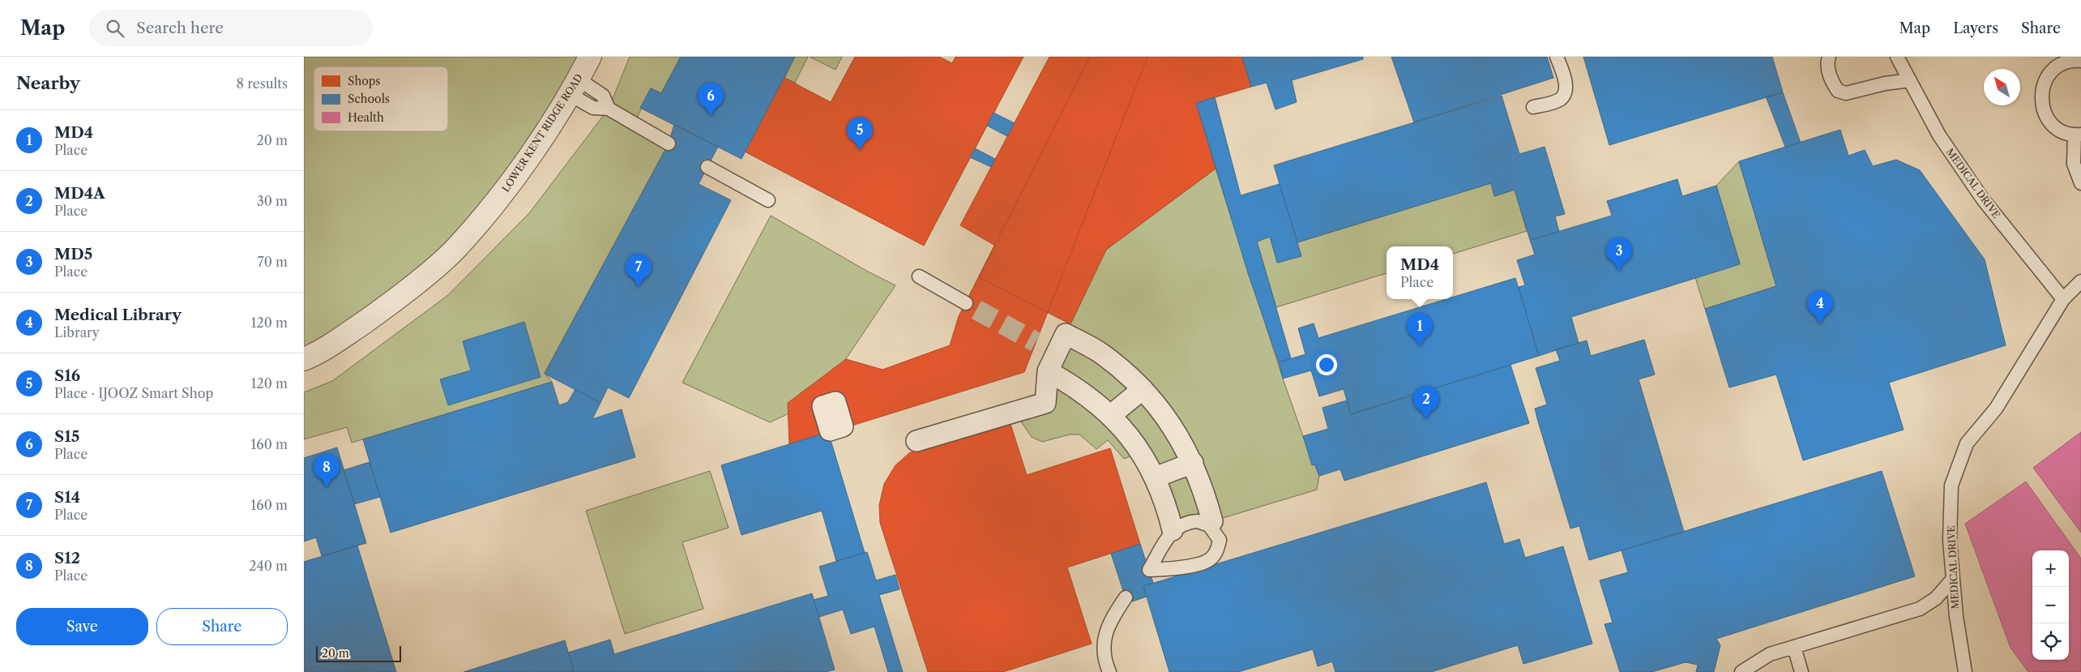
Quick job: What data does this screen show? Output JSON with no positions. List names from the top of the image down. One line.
{"streets":{"street":["LOWER KENT RIDGE ROAD"],"lane":["MEDICAL DRIVE"]},"legend":["Shops","Schools","Health"],"scale_bar":"20 m","north":"top left","page":{"header":"Map","search":"Search here","nav":["Map","Layers","Share"],"heading":["Nearby","8 results"],"pins":["6","5","3","7","4","1","2","8"],"list":[{"mark":"1","name":"MD4","note":"Place","value":"20 m"},{"mark":"2","name":"MD4A","note":"Place","value":"30 m"},{"mark":"3","name":"MD5","note":"Place","value":"70 m"},{"mark":"4","name":"Medical Library","note":"Library","value":"120 m"},{"mark":"5","name":"S16","note":"Place · IJOOZ Smart Shop","value":"120 m"},{"mark":"6","name":"S15","note":"Place","value":"160 m"},{"mark":"7","name":"S14","note":"Place","value":"160 m"},{"mark":"8","name":"S12","note":"Place","value":"240 m"}],"popup":["MD4","Place"],"map_buttons":["+","−"],"buttons":["Save","Share"],"scale":"20 m"}}
